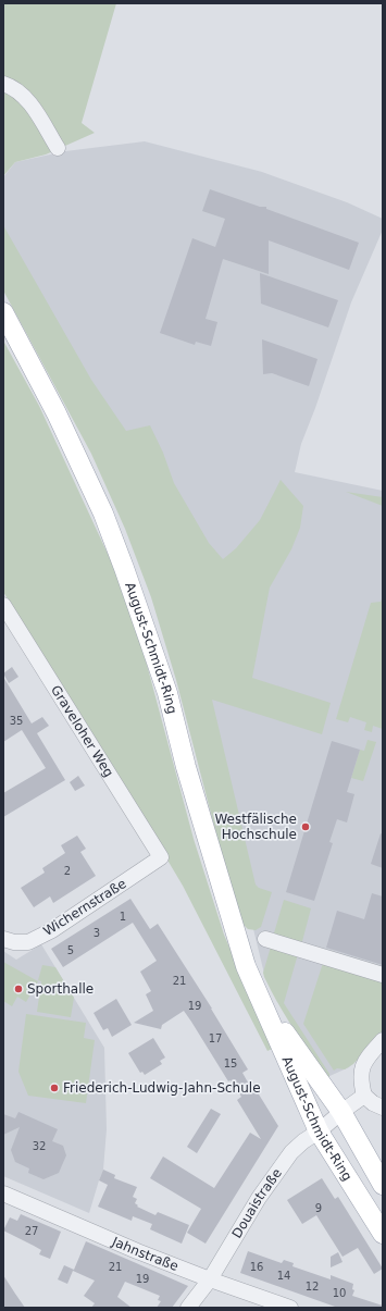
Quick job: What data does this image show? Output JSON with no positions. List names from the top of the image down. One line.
{"streets":{"main road":["August-Schmidt-Ring"],"street":["Graveloher Weg","Wichernstraße","Douaistraße","Jahnstraße"]},"crossings":[["August-Schmidt-Ring","Douaistraße"],["Graveloher Weg","Wichernstraße"],["Douaistraße","Jahnstraße"]],"places":["Westfälische Hochschule","Sporthalle","Friederich-Ludwig-Jahn-Schule"],"house_numbers":["35","2","1","3","5","21","19","17","15","32","9","27","21","16","14","19","12","10"]}
